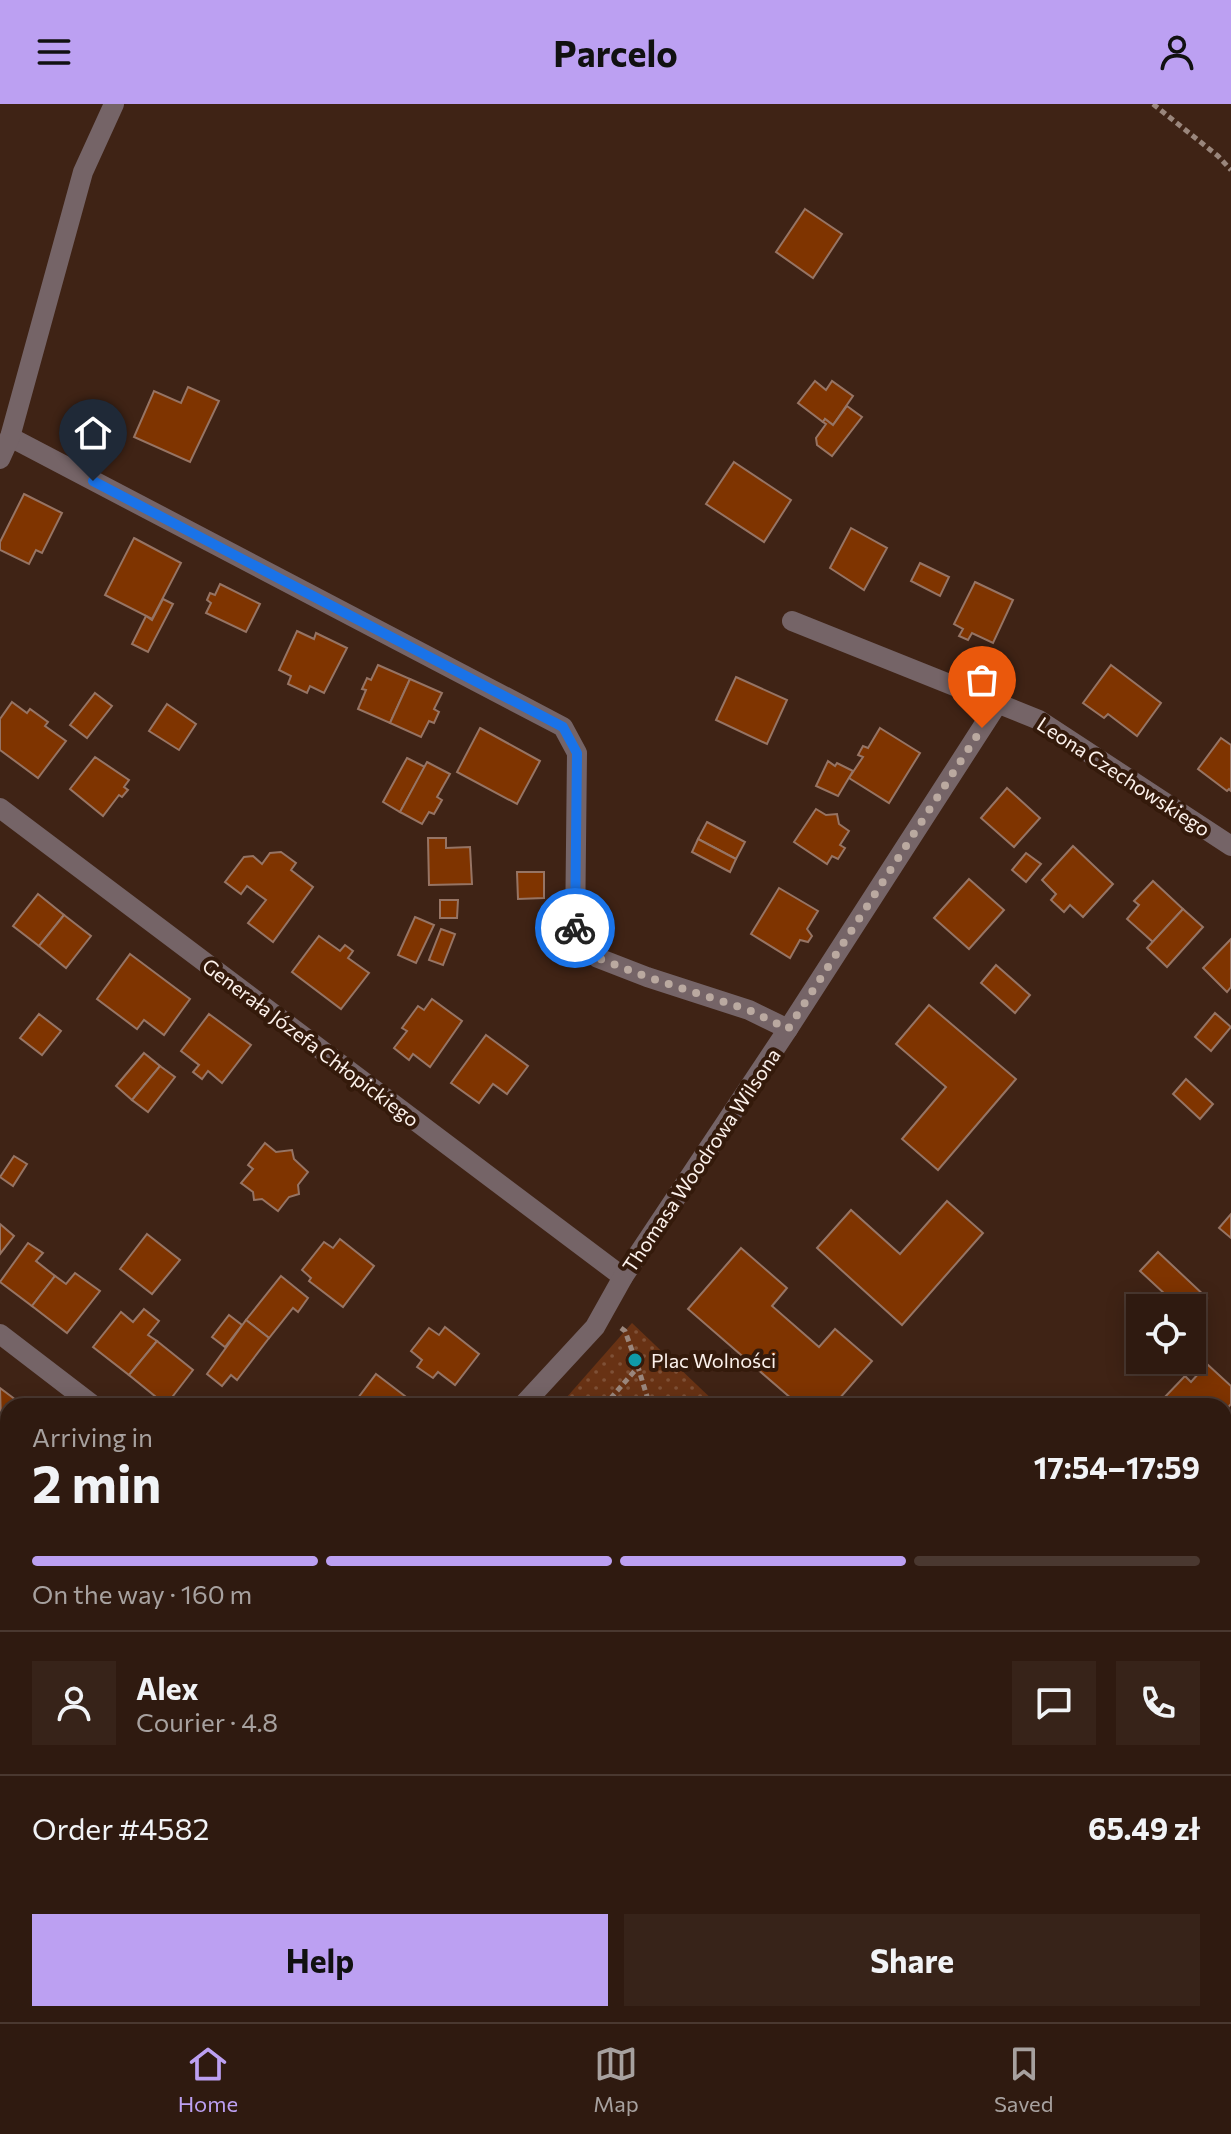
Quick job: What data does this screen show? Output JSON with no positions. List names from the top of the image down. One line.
{"streets":{"street":["Leona Czechowskiego","Generała Józefa Chłopickiego","Thomasa Woodrowa Wilsona"]},"crossings":[["Leona Czechowskiego","Thomasa Woodrowa Wilsona"],["Generała Józefa Chłopickiego","Thomasa Woodrowa Wilsona"]],"places":["Plac Wolności"],"page":{"header":"Parcelo","heading":["2 min","Arriving in","17:54–17:59"],"panel":["Alex","Courier · 4.8","Order #4582","65.49 zł"],"bar":"On the way · 160 m","buttons":["Help","Share"],"tabs":["Home","Map","Saved"]}}
